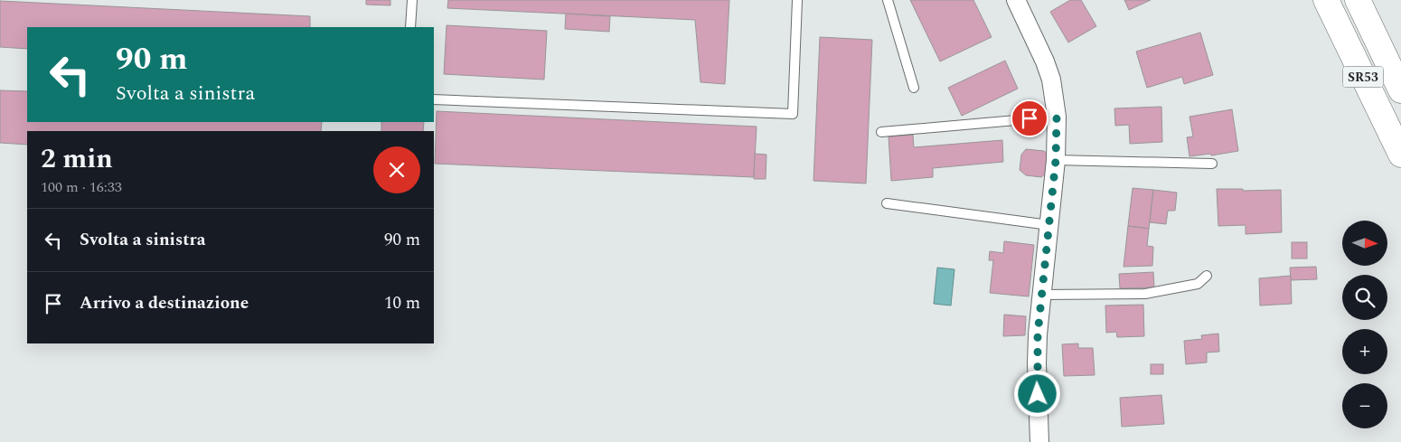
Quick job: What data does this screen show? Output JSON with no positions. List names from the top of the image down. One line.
{"streets":{"highway":["SR53"]},"north":"right","page":{"turn":["90 m","Svolta a sinistra"],"heading":["2 min","100 m · 16:33"],"list":[{"name":"Svolta a sinistra","value":"90 m"},{"name":"Arrivo a destinazione","value":"10 m"}],"map_buttons":["+","−"]}}
